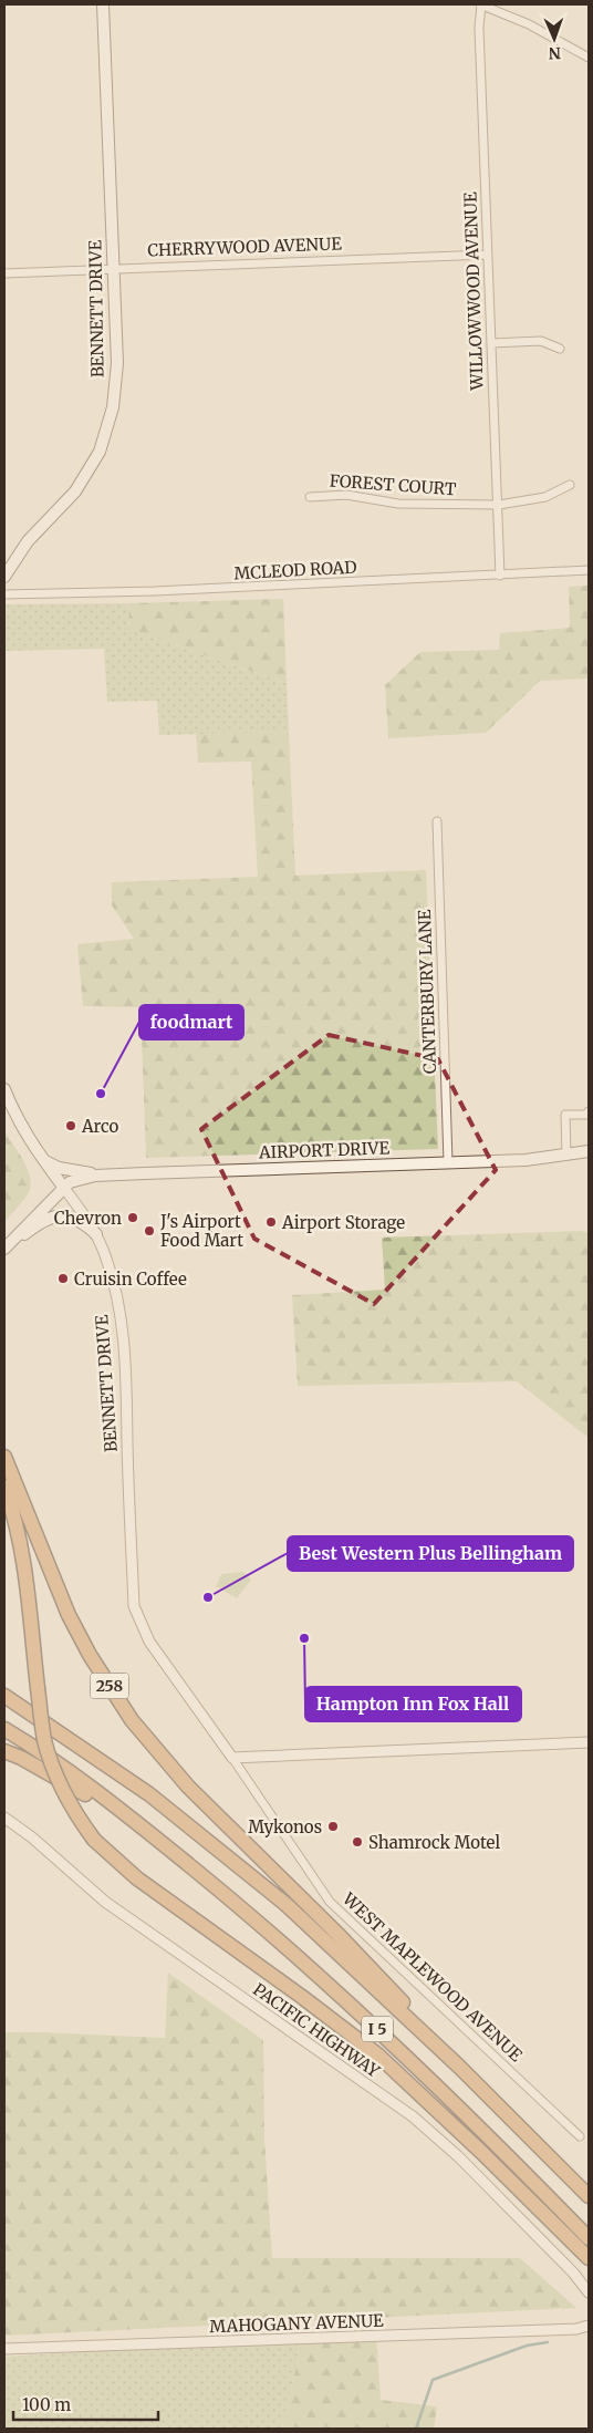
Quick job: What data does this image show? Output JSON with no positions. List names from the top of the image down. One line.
{"streets":{"highway":["258","I 5"],"main road":["BENNETT DRIVE","AIRPORT DRIVE"],"street":["CHERRYWOOD AVENUE","WILLOWWOOD AVENUE","FOREST COURT","MCLEOD ROAD","CANTERBURY LANE","WEST MAPLEWOOD AVENUE","PACIFIC HIGHWAY","MAHOGANY AVENUE"]},"crossings":[["CHERRYWOOD AVENUE","WILLOWWOOD AVENUE"],["CHERRYWOOD AVENUE","BENNETT DRIVE"],["WILLOWWOOD AVENUE","FOREST COURT"],["WILLOWWOOD AVENUE","MCLEOD ROAD"],["BENNETT DRIVE","AIRPORT DRIVE"],["BENNETT DRIVE","WEST MAPLEWOOD AVENUE"],["CANTERBURY LANE","AIRPORT DRIVE"],["258","I 5"]],"places":["foodmart","Arco","Chevron","Airport Storage","J's Airport Food Mart","Cruisin Coffee","Best Western Plus Bellingham","Hampton Inn Fox Hall","Mykonos","Shamrock Motel"],"scale_bar":"100 m","north":"bottom"}
